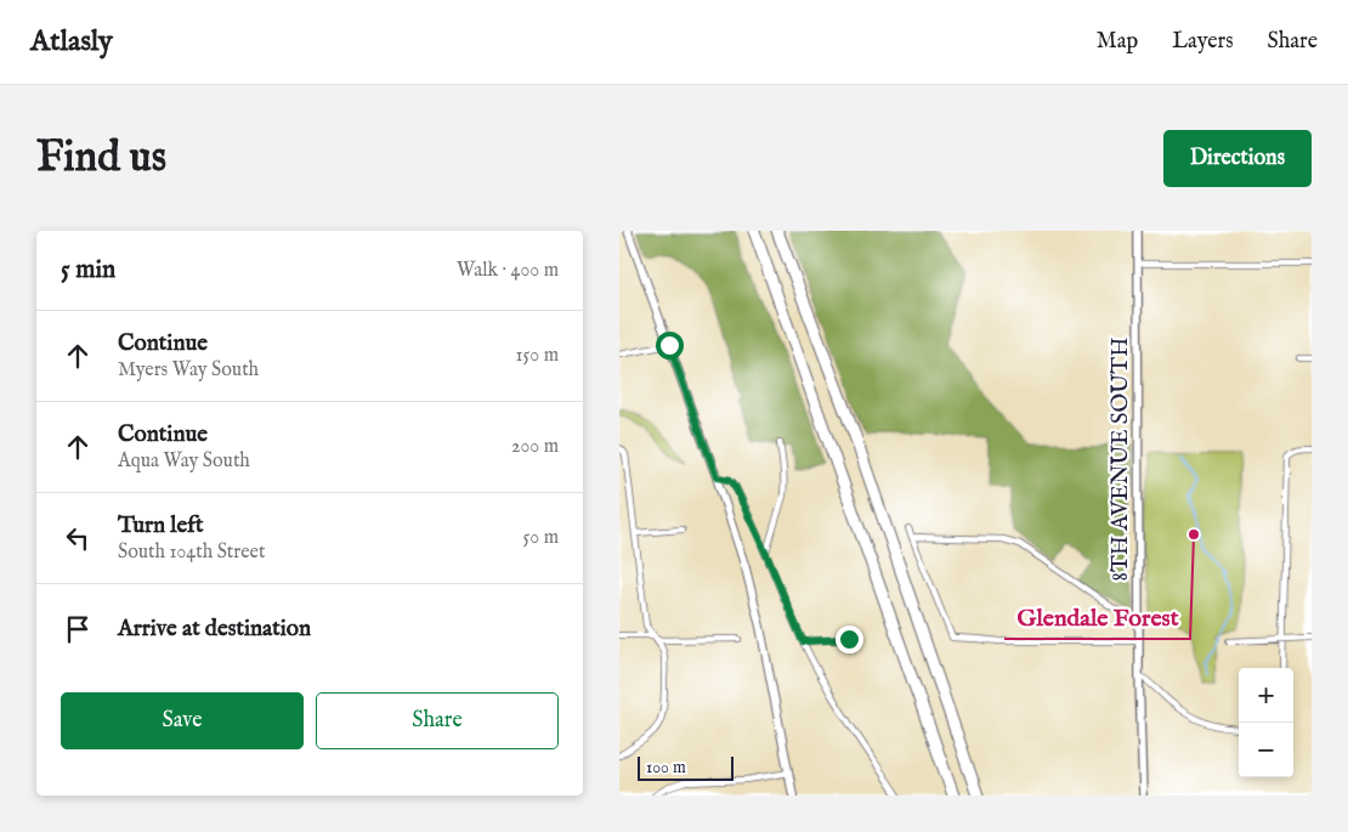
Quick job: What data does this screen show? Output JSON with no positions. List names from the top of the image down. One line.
{"streets":{"street":["8TH AVENUE SOUTH"]},"places":["Glendale Forest"],"scale_bar":"100 m","page":{"header":"Atlasly","nav":["Map","Layers","Share"],"buttons":["Directions",["Save","Share"]],"title":"Find us","heading":["5 min","Walk · 400 m"],"list":[["Continue","Myers Way South","150 m"],["Continue","Aqua Way South","200 m"],["Turn left","South 104th Street","50 m"],"Arrive at destination"],"map_buttons":["+","−"],"scale":"100 m"}}
